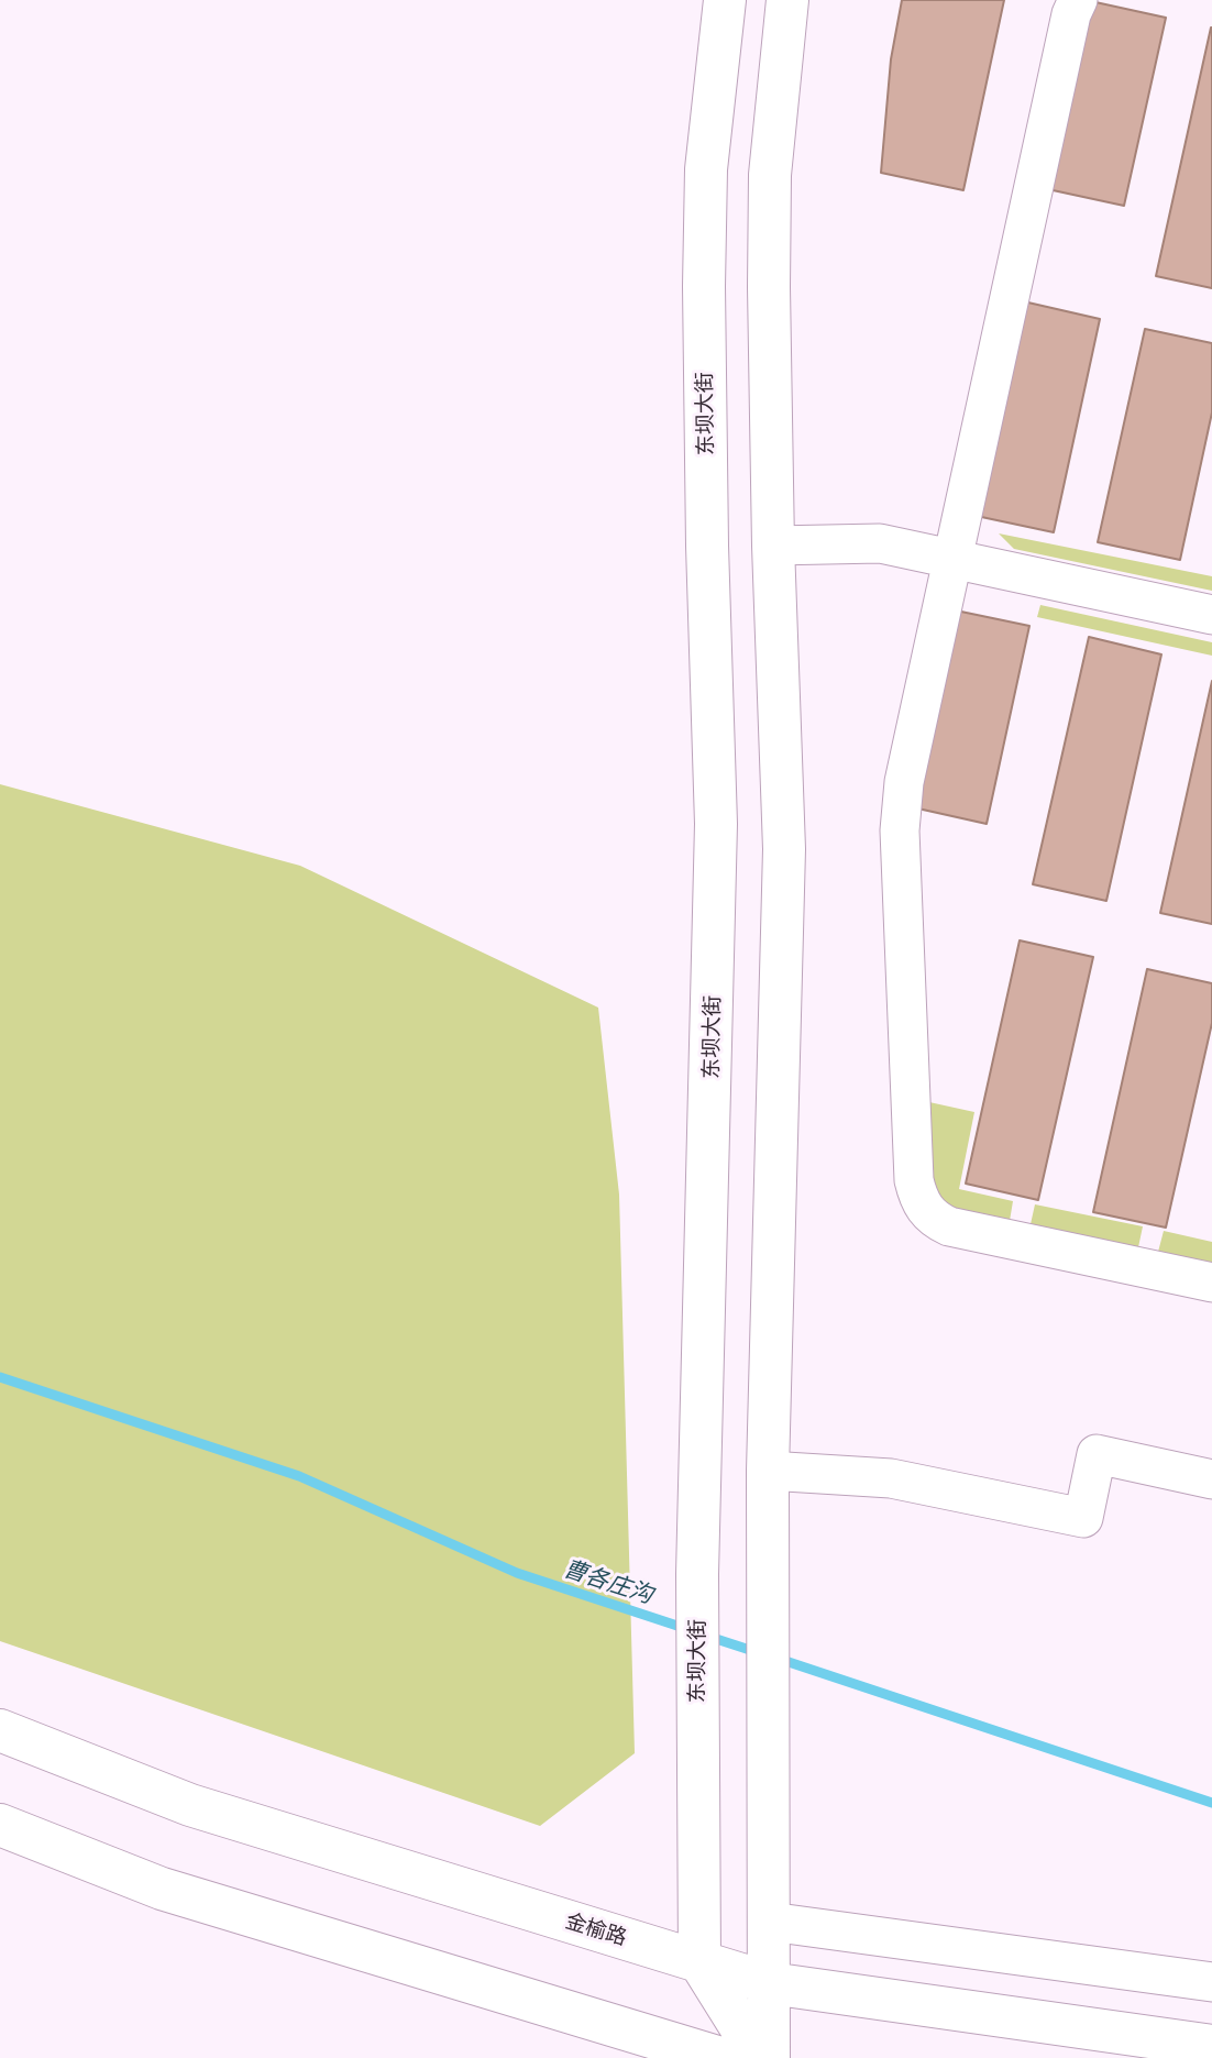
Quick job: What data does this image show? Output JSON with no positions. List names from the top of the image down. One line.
{"streets":{"main road":["东坝大街","金榆路"]},"crossings":[["东坝大街","金榆路"]],"water":["曹各庄沟"]}
